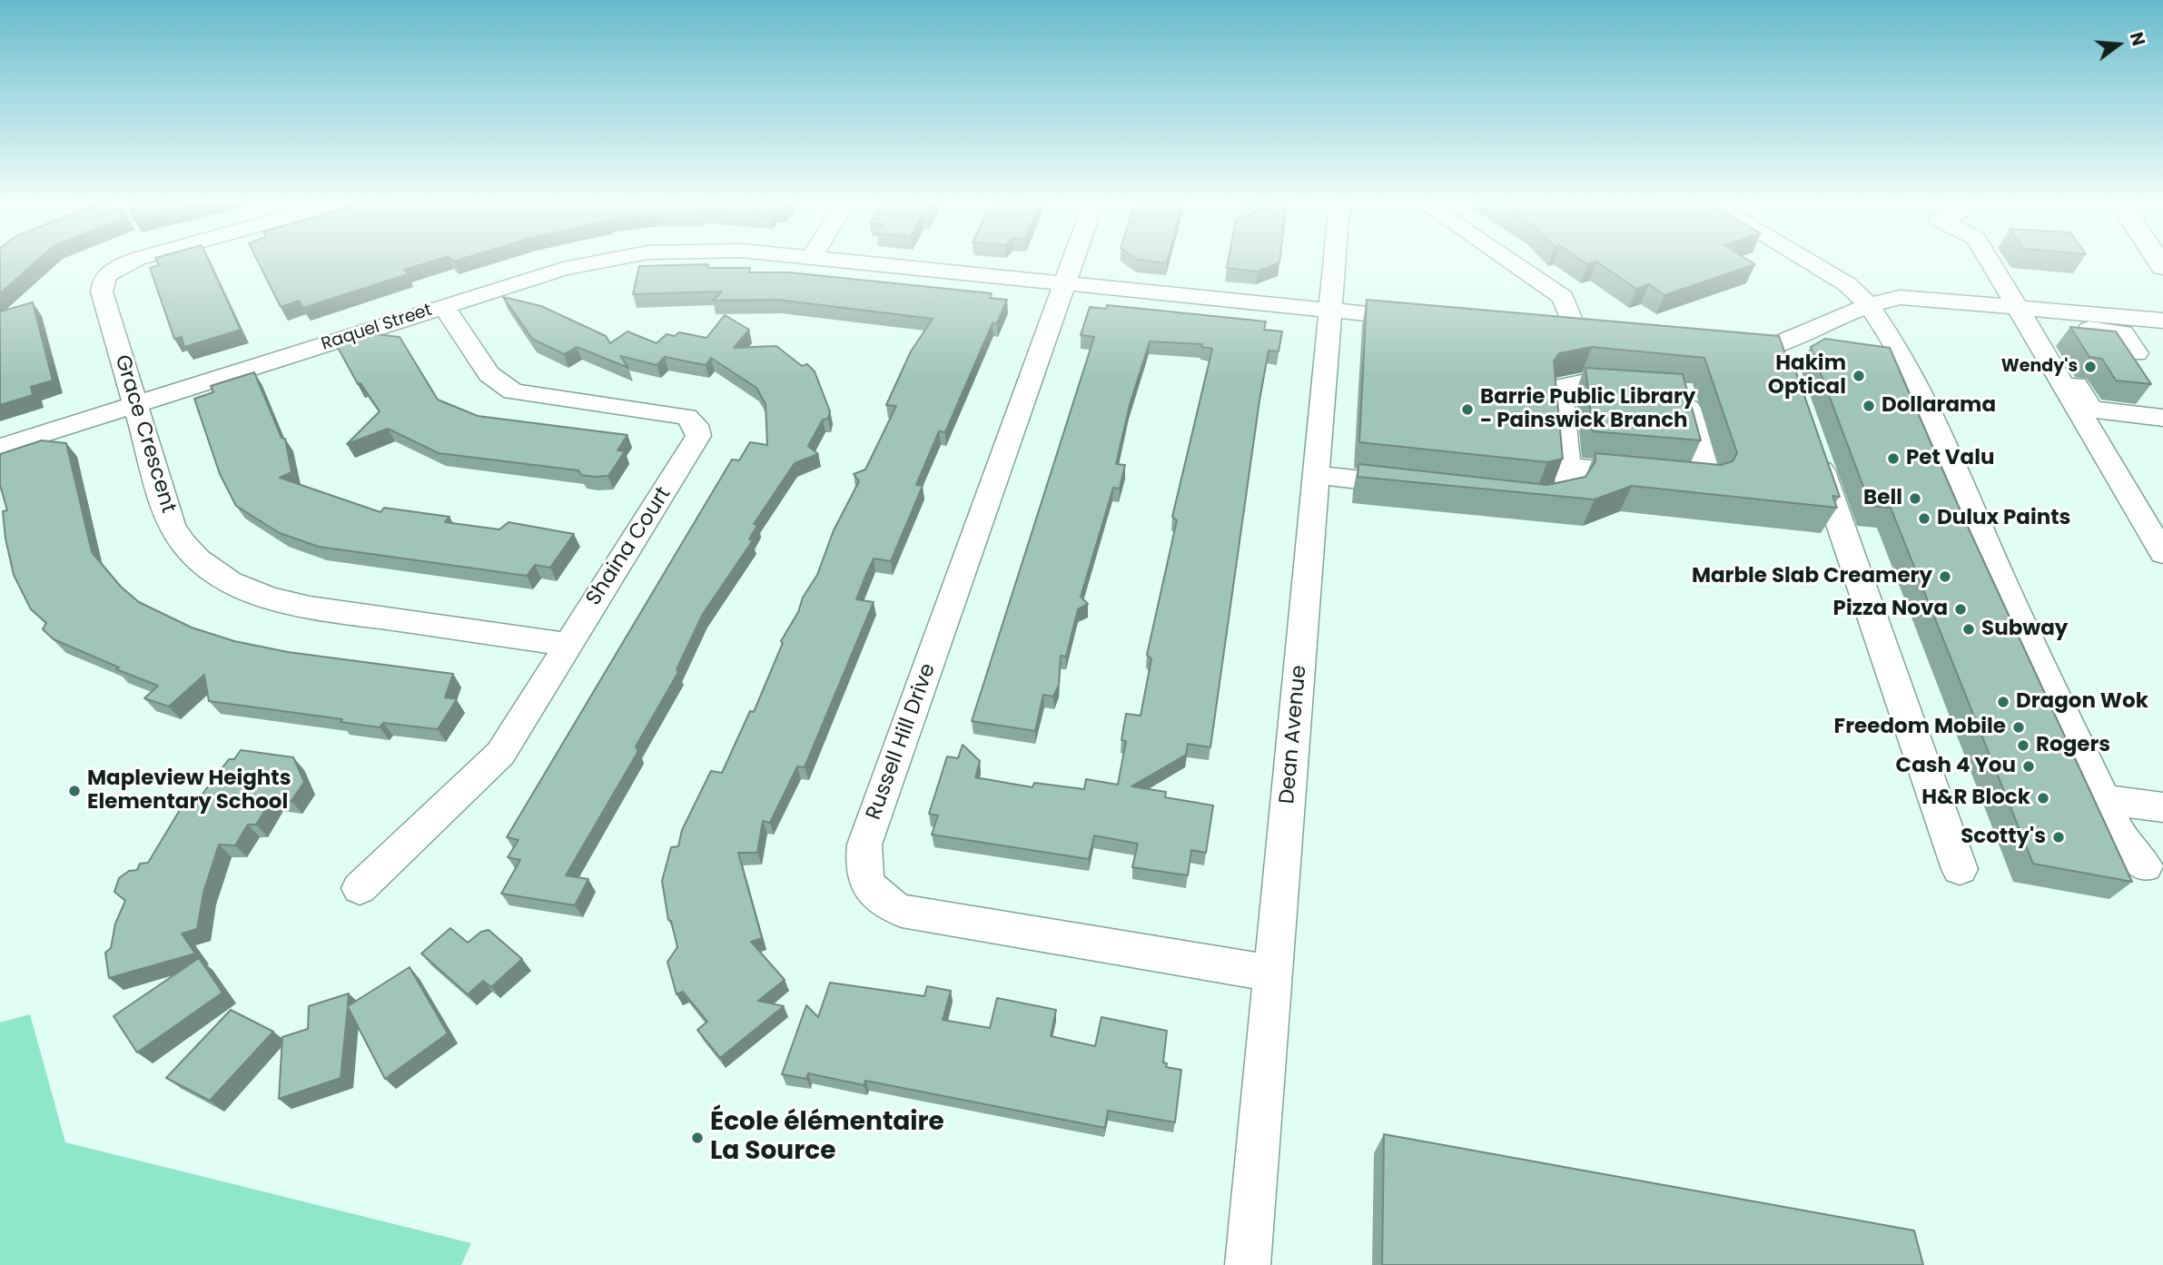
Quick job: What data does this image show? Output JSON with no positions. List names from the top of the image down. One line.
{"streets":{"street":["Raquel Street","Grace Crescent","Shaina Court","Dean Avenue","Russell Hill Drive"]},"crossings":[["Raquel Street","Grace Crescent"],["Raquel Street","Shaina Court"],["Raquel Street","Dean Avenue"],["Raquel Street","Russell Hill Drive"],["Grace Crescent","Shaina Court"],["Dean Avenue","Russell Hill Drive"]],"places":["Wendy's","Hakim Optical","Dollarama","Barrie Public Library - Painswick Branch","Pet Valu","Bell","Dulux Paints","Marble Slab Creamery","Pizza Nova","Subway","Dragon Wok","Freedom Mobile","Rogers","Cash 4 You","Mapleview Heights Elementary School","H&R Block","Scotty's","École élémentaire La Source"],"north":"right"}
